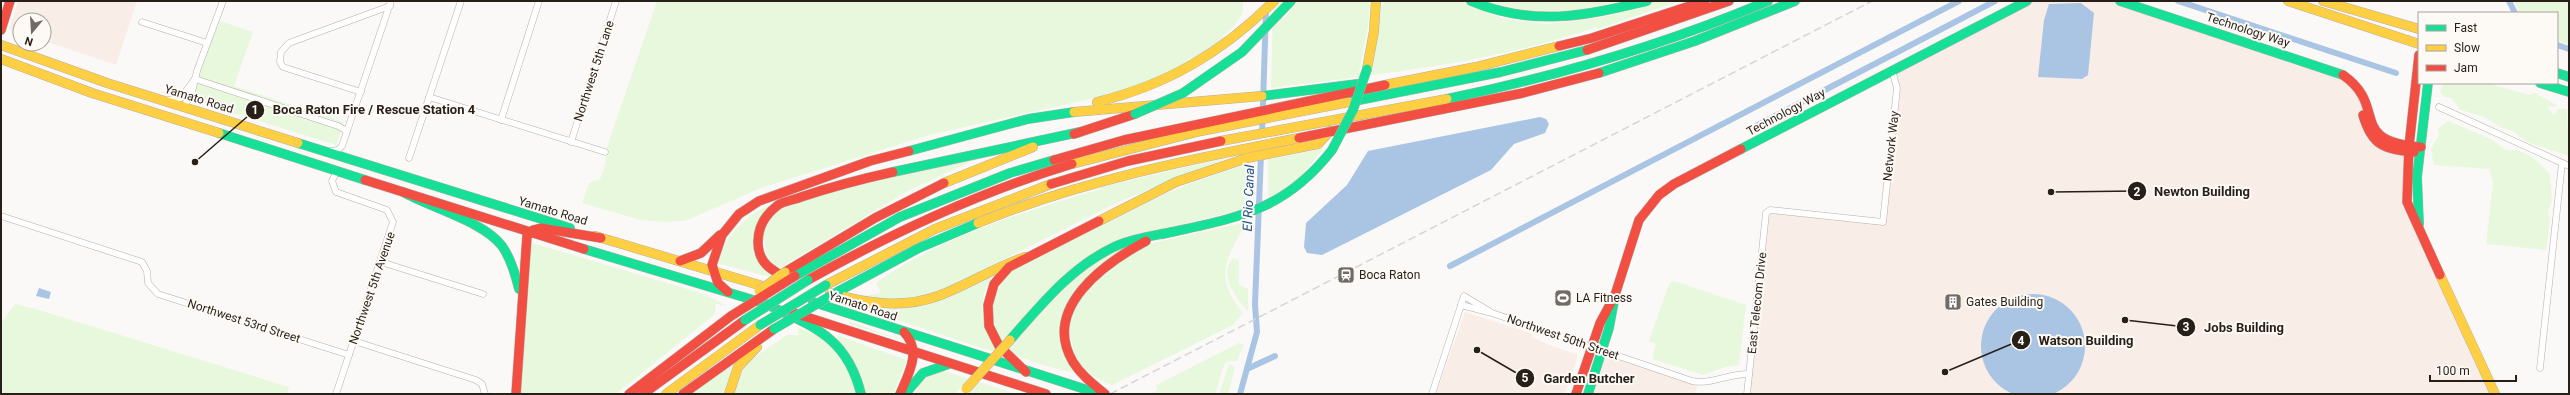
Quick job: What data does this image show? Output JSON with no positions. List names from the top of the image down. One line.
{"streets":{"main road":["Technology Way","Yamato Road"],"street":["Northwest 5th Lane","Network Way","Northwest 5th Avenue","East Telecom Drive","Northwest 53rd Street","Northwest 50th Street"]},"crossings":[["Technology Way","Network Way"],["Technology Way","Northwest 50th Street"],["Network Way","East Telecom Drive"],["Northwest 5th Avenue","Northwest 53rd Street"],["East Telecom Drive","Northwest 50th Street"]],"water":["El Rio Canal"],"places":{"other":["Boca Raton Fire / Rescue Station 4","Newton Building","Jobs Building","Garden Butcher","Watson Building"],"station":["Boca Raton"],"sports":["LA Fitness"],"building":["Gates Building"]},"legend":["Fast","Slow","Jam"],"scale_bar":"100 m","north":"bottom"}
